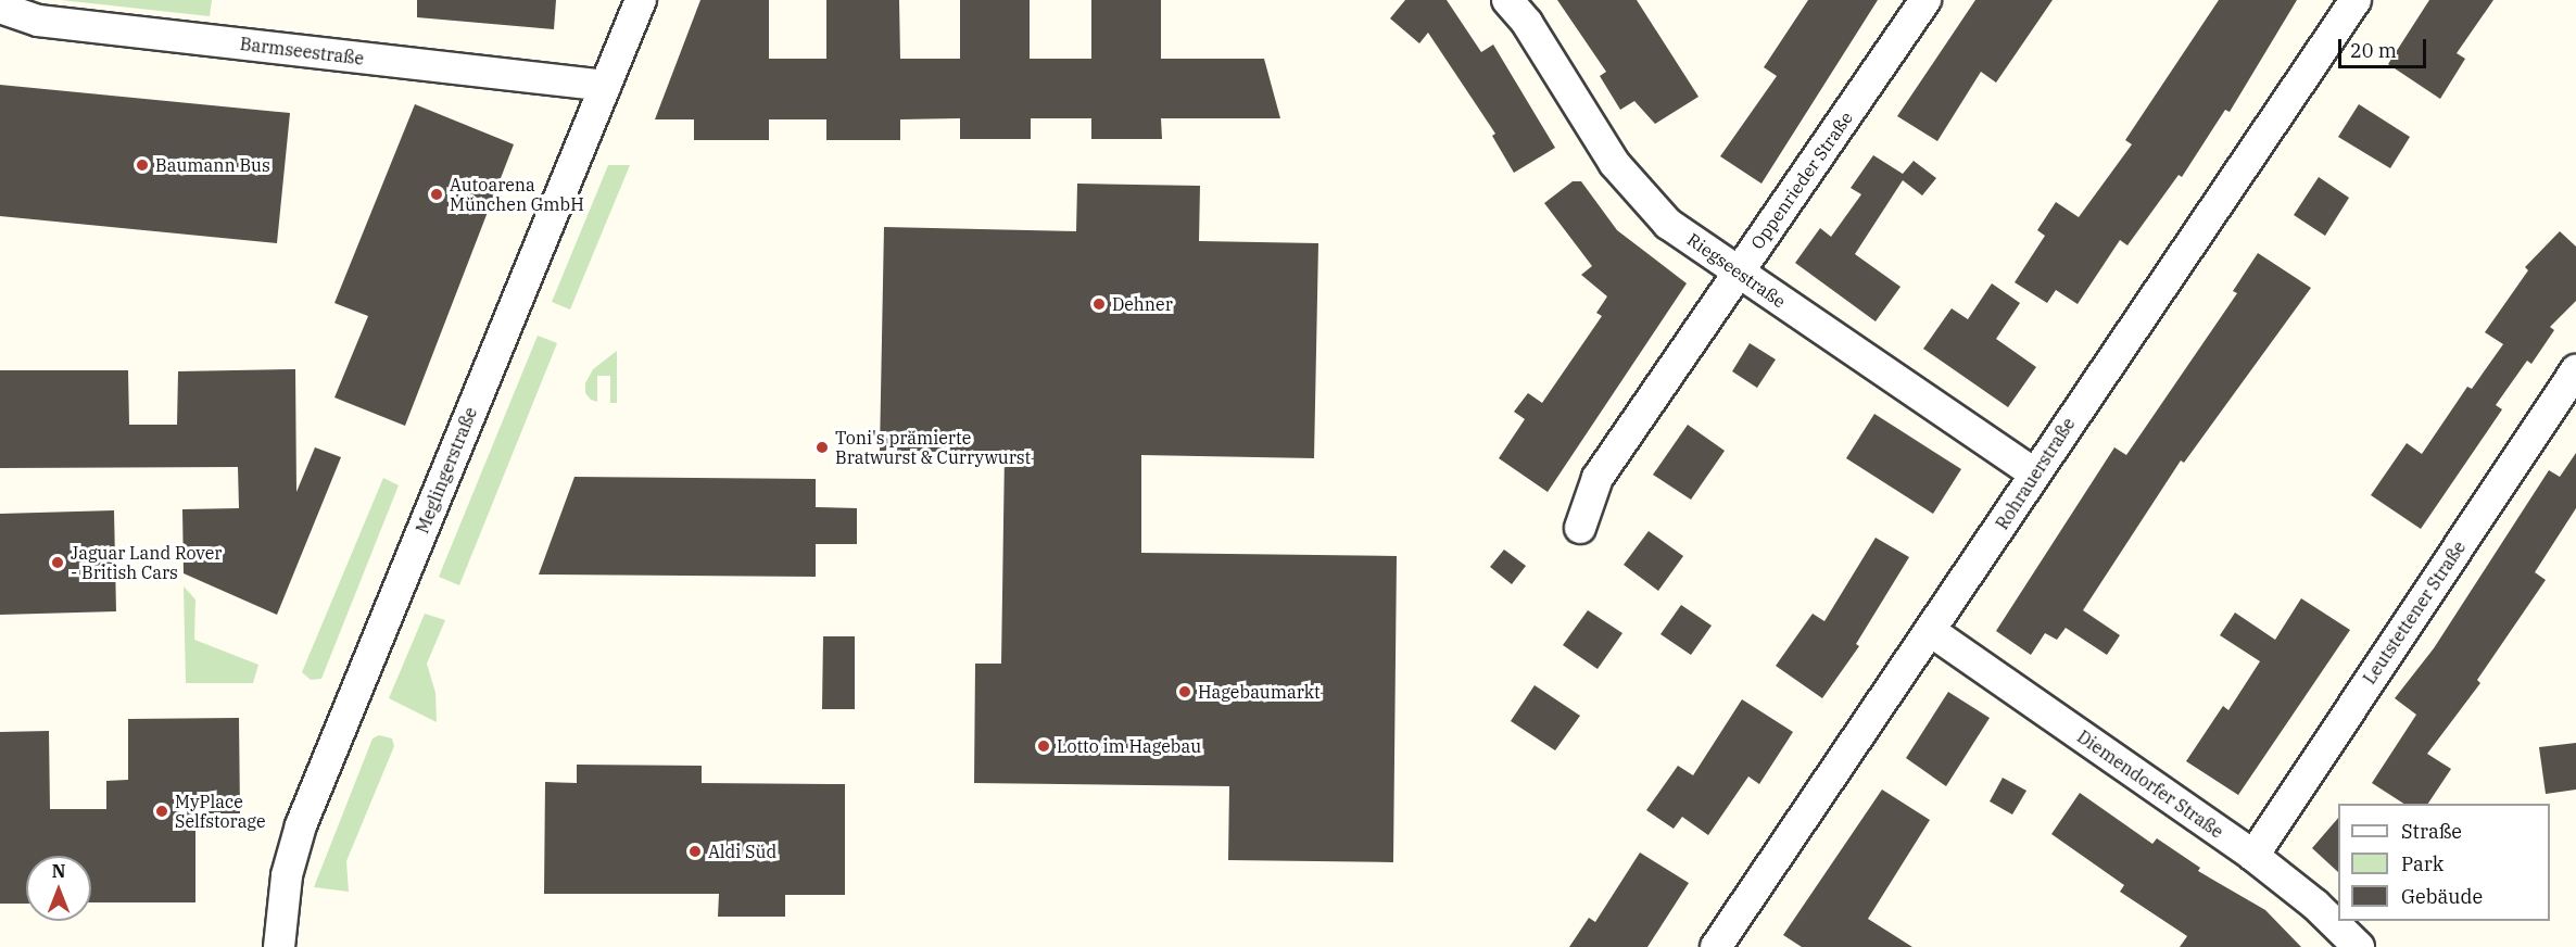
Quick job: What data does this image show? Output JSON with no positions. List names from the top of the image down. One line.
{"streets":{"street":["Barmseestraße","Oppenrieder Straße","Riegseestraße","Meglingerstraße","Rohrauerstraße","Leutstettener Straße","Diemendorfer Straße"]},"crossings":[["Barmseestraße","Meglingerstraße"],["Oppenrieder Straße","Riegseestraße"],["Riegseestraße","Rohrauerstraße"],["Rohrauerstraße","Diemendorfer Straße"],["Leutstettener Straße","Diemendorfer Straße"]],"places":["Baumann Bus","Autoarena München GmbH","Dehner","Toni's prämierte Bratwurst & Currywurst","Jaguar Land Rover - British Cars","Hagebaumarkt","Lotto im Hagebau","MyPlace Selfstorage","Aldi Süd"],"legend":["Straße","Park","Gebäude"],"scale_bar":"20 m","north":"top"}
